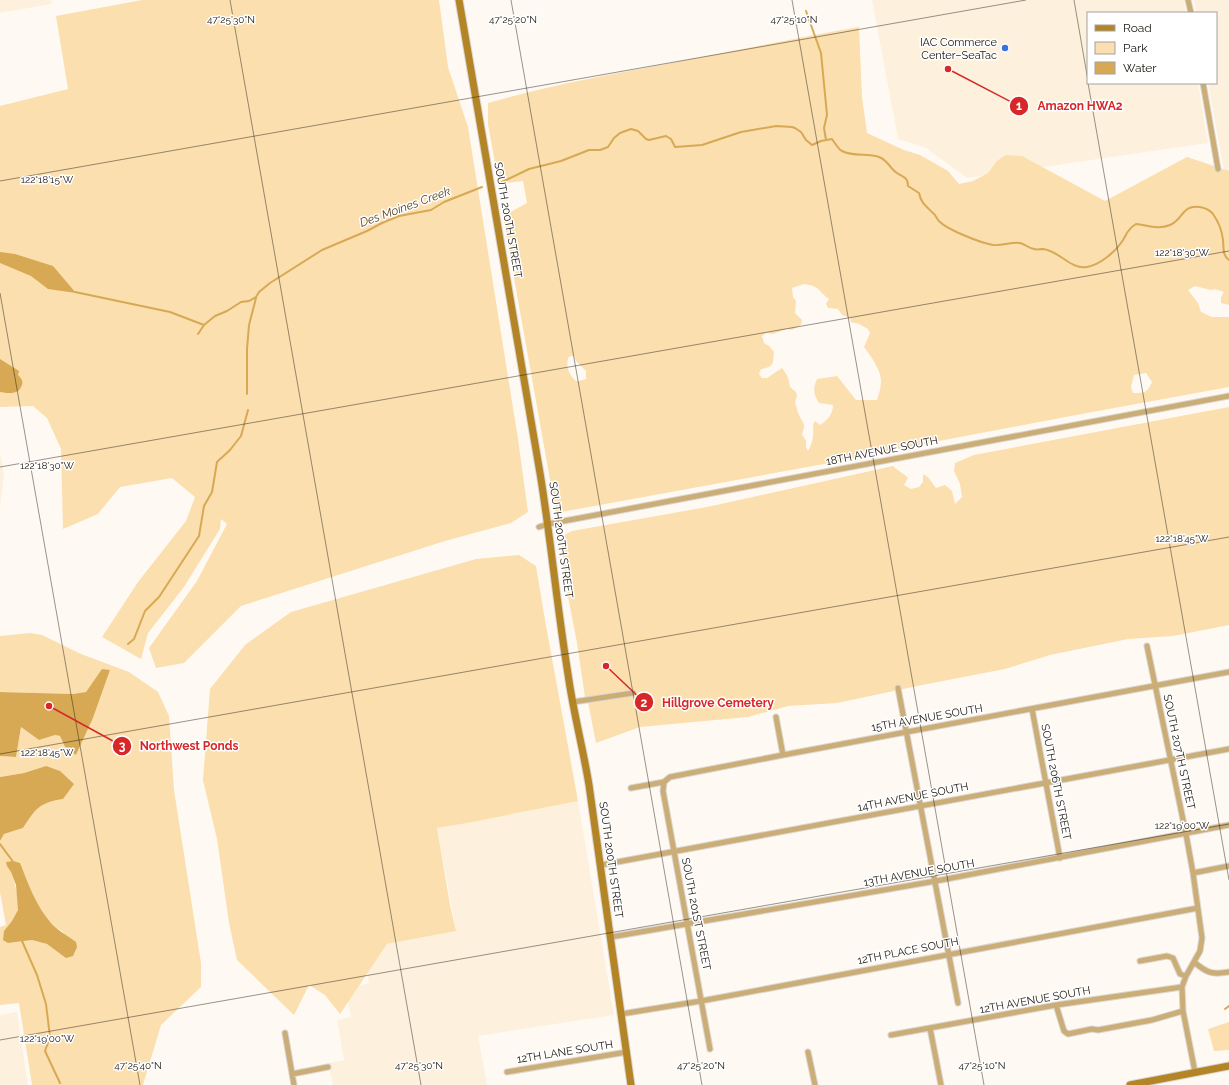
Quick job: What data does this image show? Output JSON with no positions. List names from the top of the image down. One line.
{"streets":{"main road":["SOUTH 200TH STREET"],"street":["18TH AVENUE SOUTH","15TH AVENUE SOUTH","SOUTH 207TH STREET","SOUTH 206TH STREET","14TH AVENUE SOUTH","13TH AVENUE SOUTH","SOUTH 201ST STREET","12TH PLACE SOUTH","12TH AVENUE SOUTH","12TH LANE SOUTH"]},"crossings":[["SOUTH 200TH STREET","18TH AVENUE SOUTH"],["SOUTH 200TH STREET","14TH AVENUE SOUTH"],["SOUTH 200TH STREET","13TH AVENUE SOUTH"],["SOUTH 200TH STREET","12TH PLACE SOUTH"],["SOUTH 200TH STREET","12TH LANE SOUTH"],["15TH AVENUE SOUTH","SOUTH 207TH STREET"],["15TH AVENUE SOUTH","SOUTH 206TH STREET"],["15TH AVENUE SOUTH","SOUTH 201ST STREET"],["SOUTH 207TH STREET","14TH AVENUE SOUTH"],["SOUTH 207TH STREET","13TH AVENUE SOUTH"],["SOUTH 207TH STREET","12TH PLACE SOUTH"],["SOUTH 207TH STREET","12TH AVENUE SOUTH"],["SOUTH 206TH STREET","14TH AVENUE SOUTH"],["SOUTH 206TH STREET","13TH AVENUE SOUTH"],["14TH AVENUE SOUTH","SOUTH 201ST STREET"],["13TH AVENUE SOUTH","SOUTH 201ST STREET"],["SOUTH 201ST STREET","12TH PLACE SOUTH"]],"water":["Des Moines Creek"],"places":["IAC Commerce Center–SeaTac","Amazon HWA2","Hillgrove Cemetery","Northwest Ponds"],"legend":["Road","Park","Water"],"coordinates":["47°25'30\"N","47°25'20\"N","47°25'10\"N","122°18'15\"W","122°18'30\"W","122°18'45\"W","122°19'00\"W","47°25'40\"N"]}
